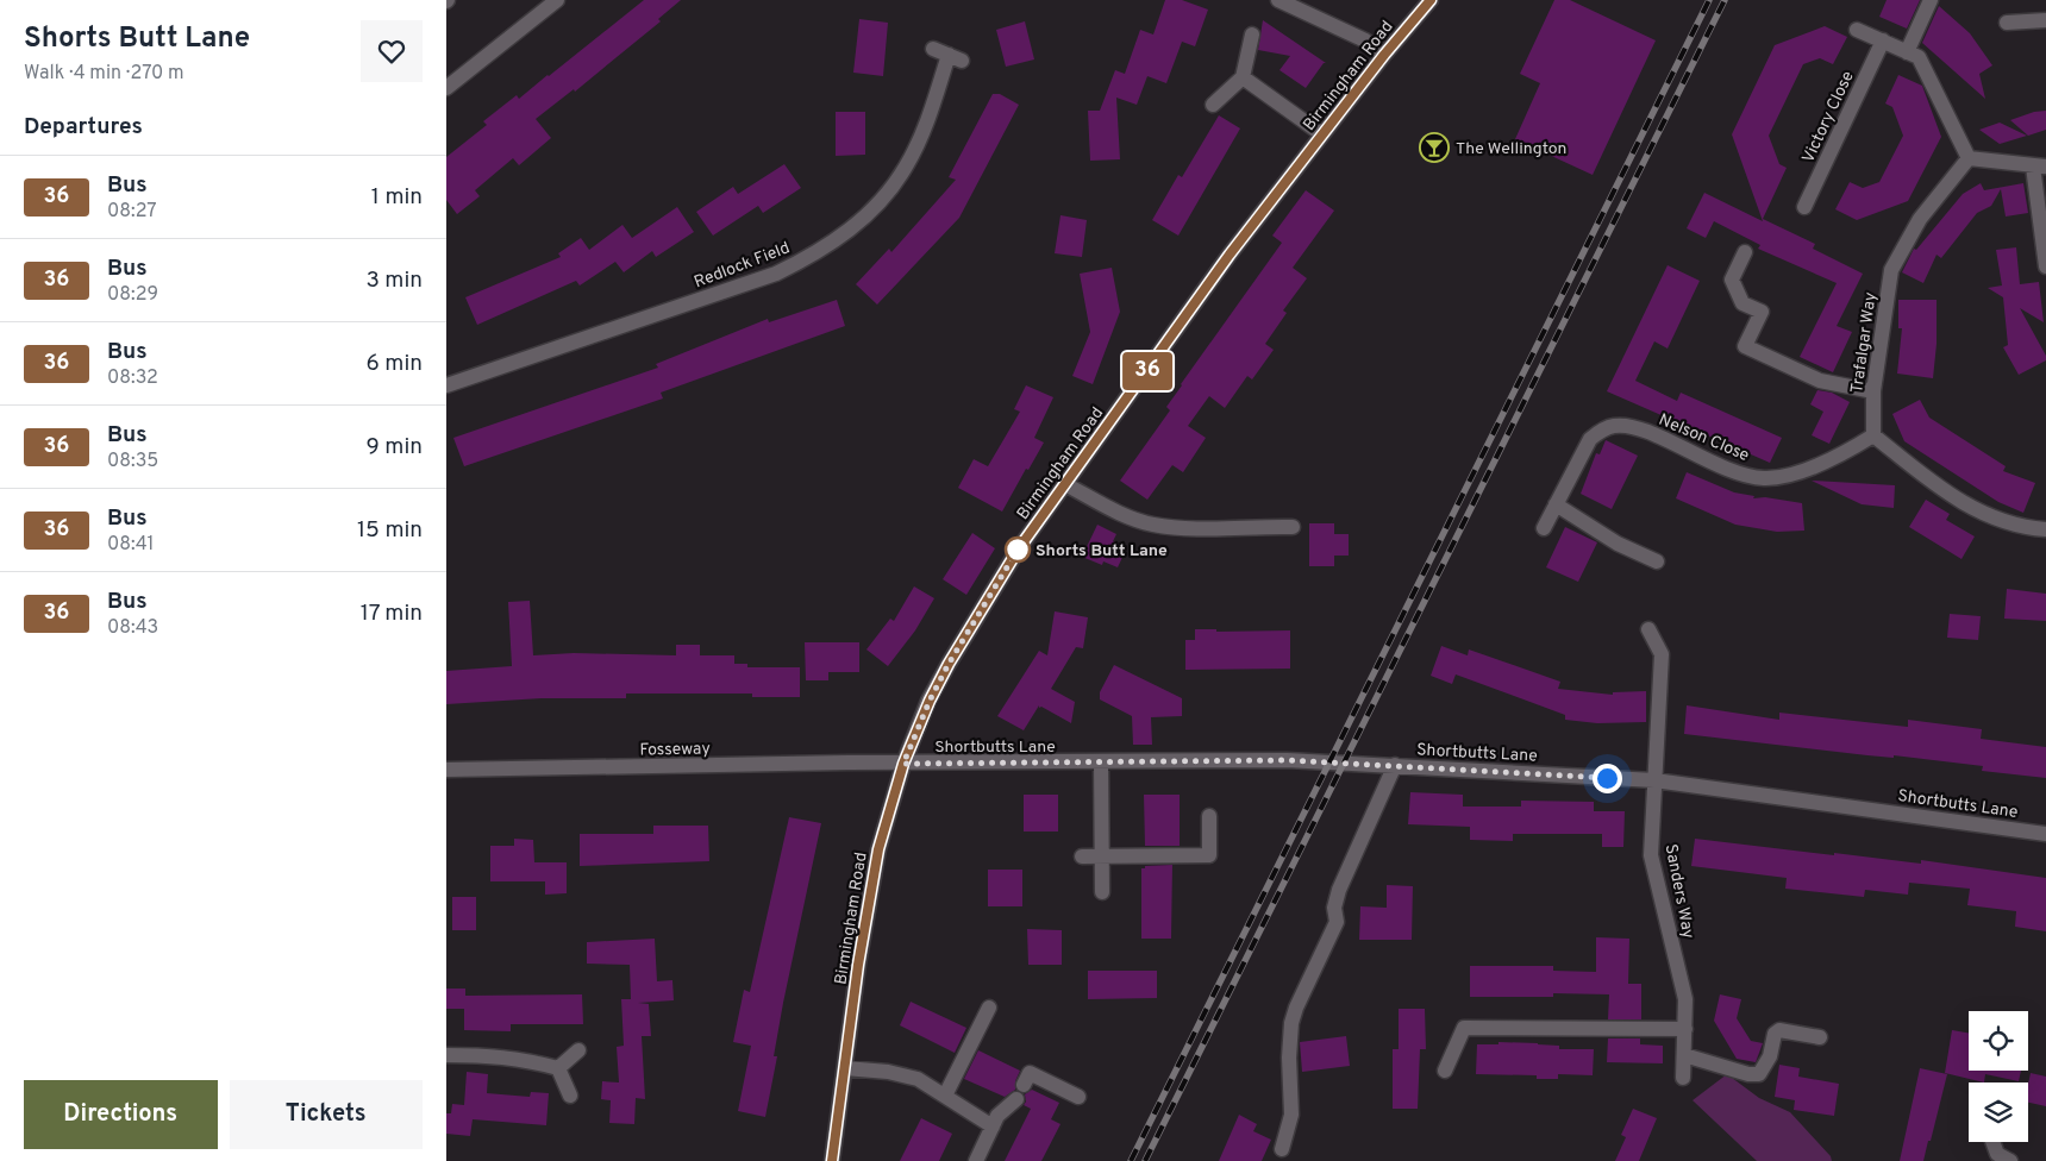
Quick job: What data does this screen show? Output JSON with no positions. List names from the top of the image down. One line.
{"streets":{"street":["Birmingham Road","Victory Close","Redlock Field","Trafalgar Way","Nelson Close","Shortbutts Lane","Fosseway","Sanders Way"]},"crossings":[["Birmingham Road","Shortbutts Lane"],["Birmingham Road","Fosseway"],["Trafalgar Way","Nelson Close"],["Shortbutts Lane","Fosseway"],["Shortbutts Lane","Sanders Way"]],"places":{"bar":["The Wellington"],"other":["Shorts Butt Lane"]},"lines":["bus line 36"],"page":{"heading":[["Shorts Butt Lane","Walk · 4 min · 270 m"],"Departures"],"on_map":"36","list":[{"mark":"36","name":"Bus","note":"08:27","value":"1 min"},{"mark":"36","name":"Bus","note":"08:29","value":"3 min"},{"mark":"36","name":"Bus","note":"08:32","value":"6 min"},{"mark":"36","name":"Bus","note":"08:35","value":"9 min"},{"mark":"36","name":"Bus","note":"08:41","value":"15 min"},{"mark":"36","name":"Bus","note":"08:43","value":"17 min"}],"buttons":["Directions","Tickets"]}}
